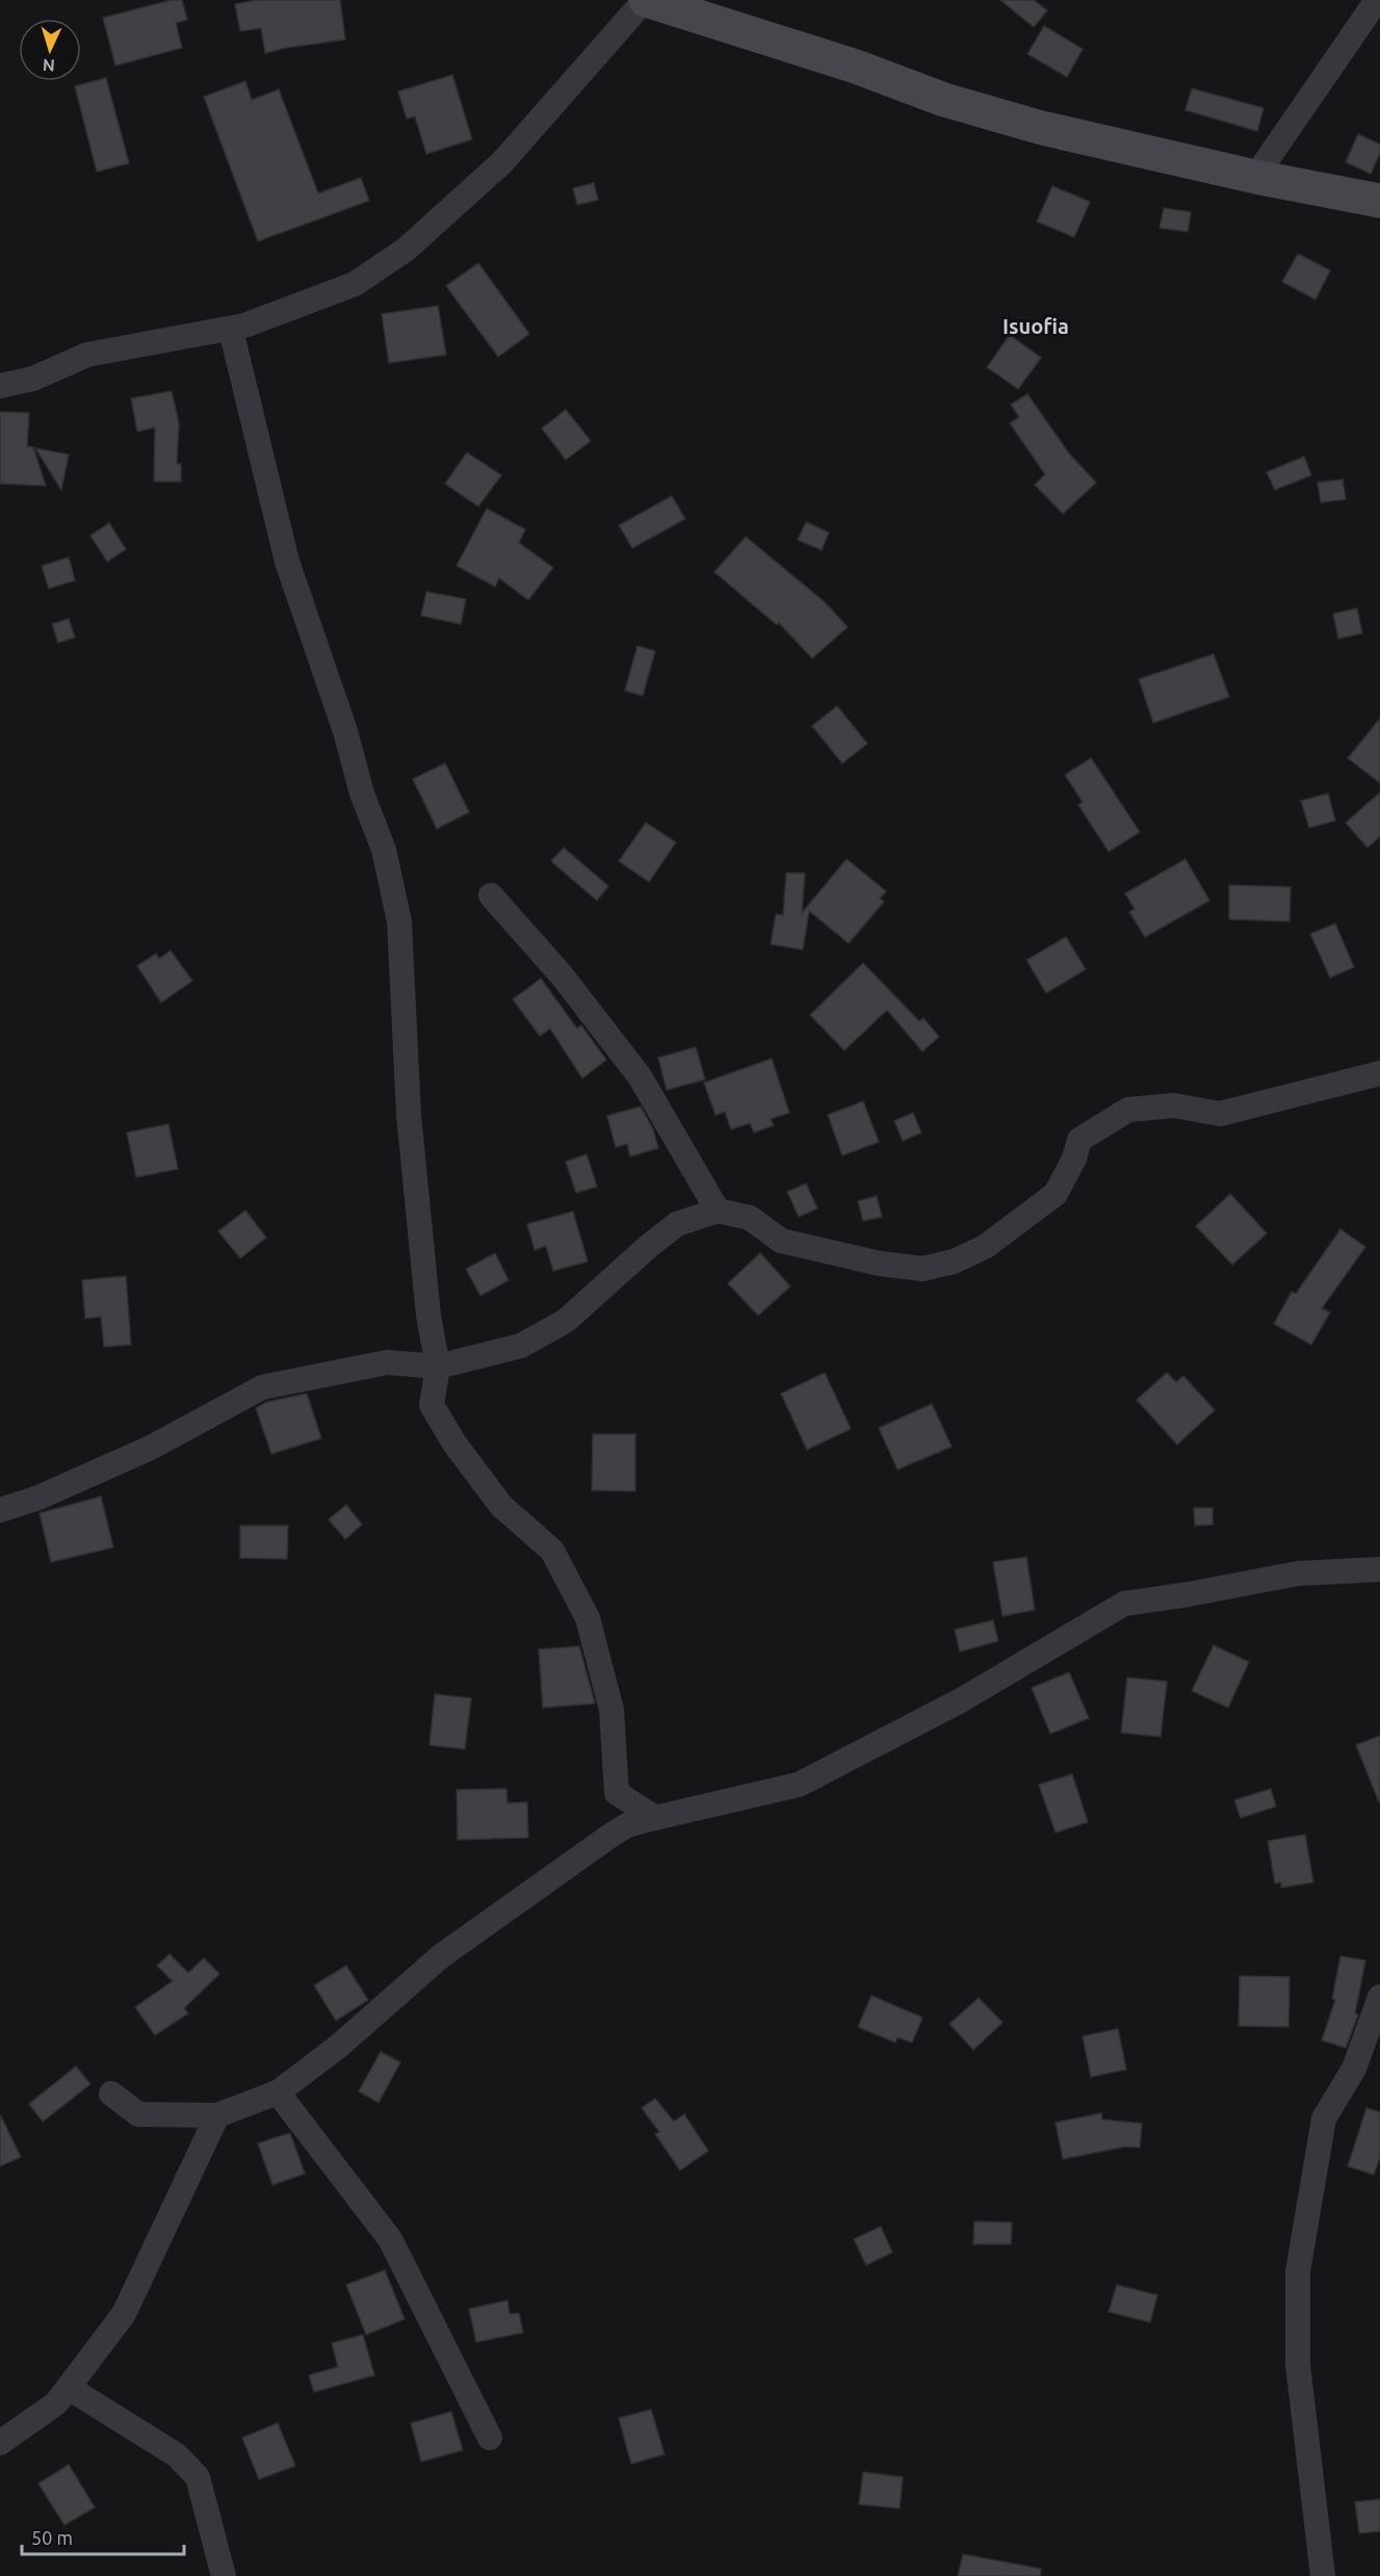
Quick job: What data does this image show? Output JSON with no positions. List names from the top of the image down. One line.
{"districts":["Isuofia"],"scale_bar":"50 m","north":"bottom"}
